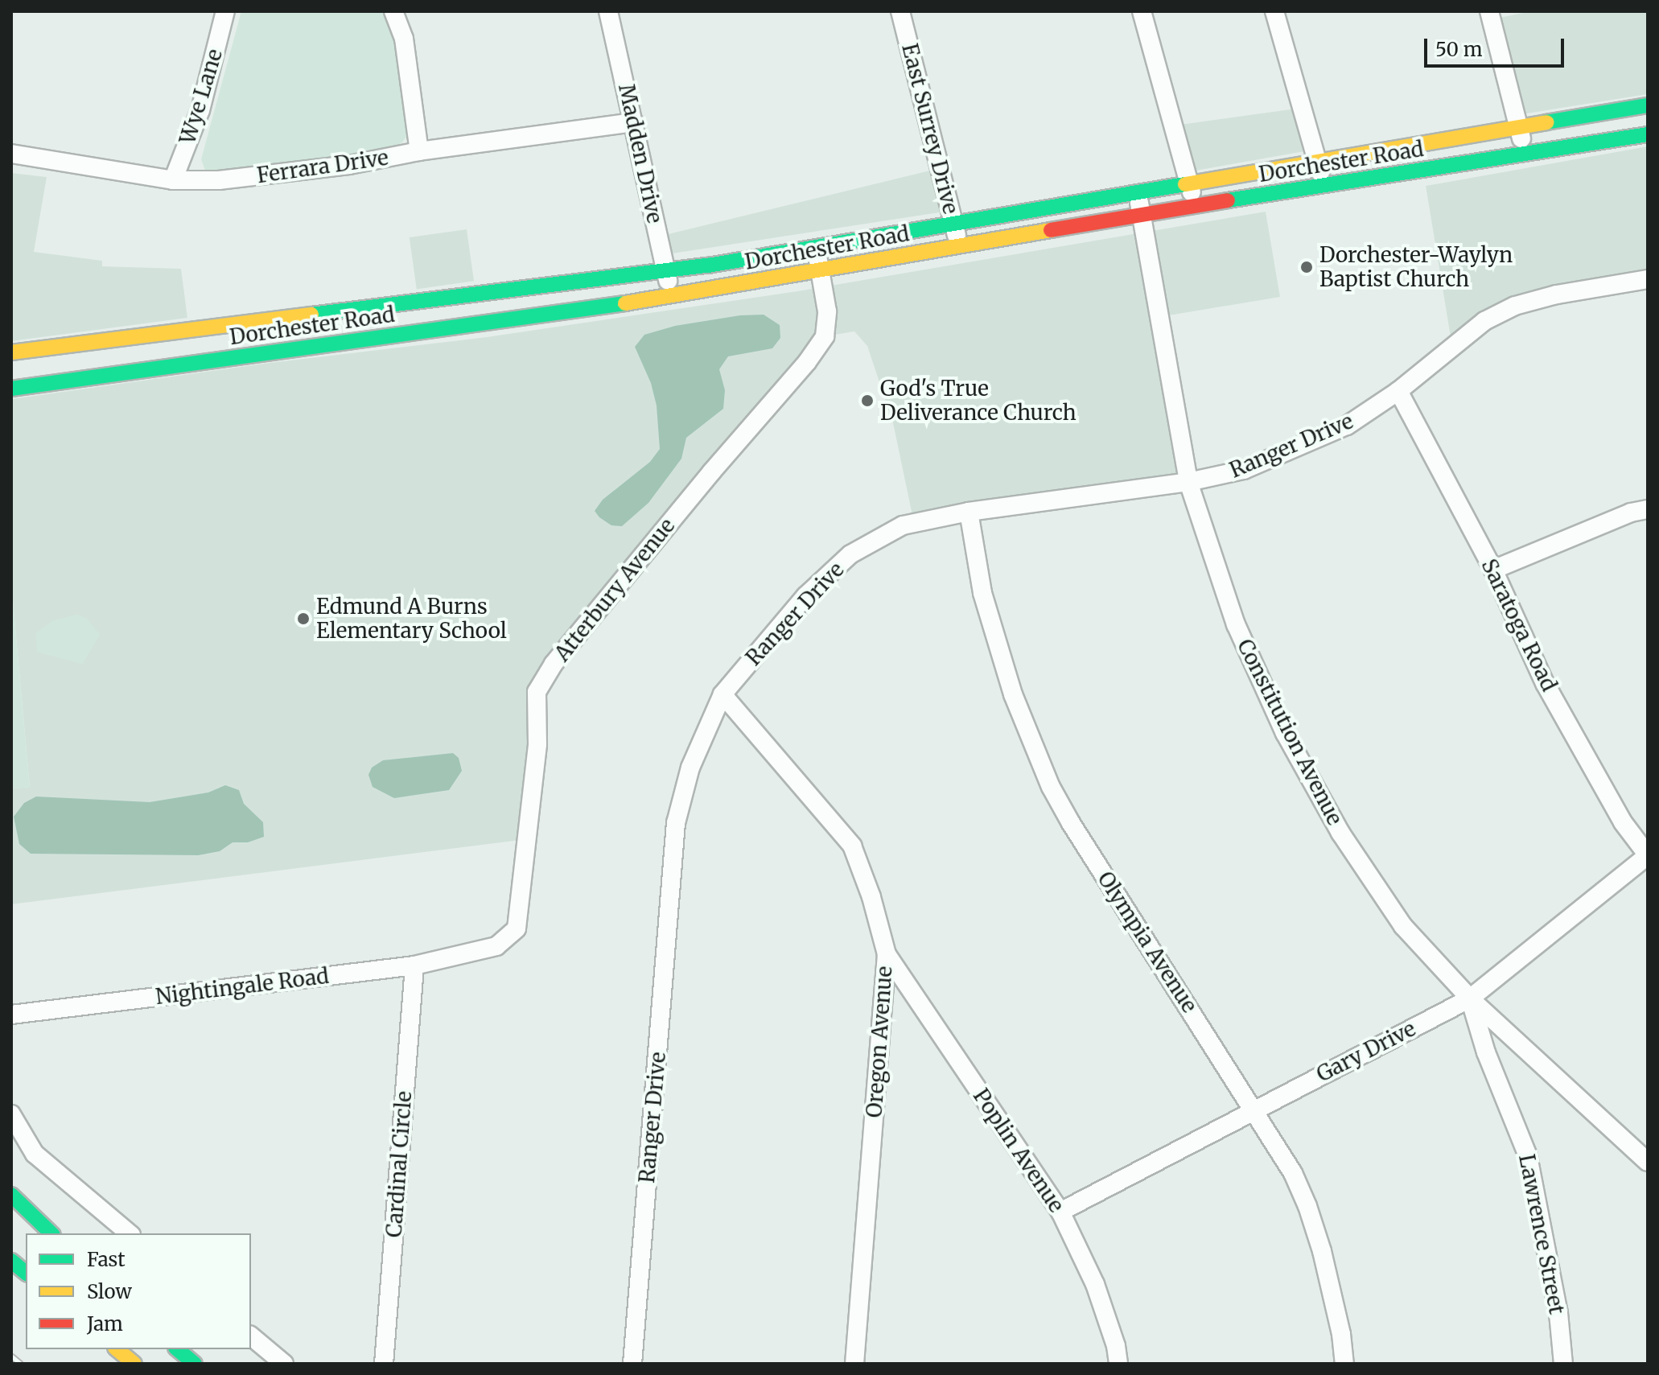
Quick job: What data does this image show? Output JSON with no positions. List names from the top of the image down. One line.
{"streets":{"main road":["Dorchester Road"],"street":["Wye Lane","East Surrey Drive","Madden Drive","Ferrara Drive","Ranger Drive","Atterbury Avenue","Saratoga Road","Constitution Avenue","Olympia Avenue","Nightingale Road","Oregon Avenue","Gary Drive","Poplin Avenue","Cardinal Circle","Lawrence Street"]},"crossings":[["Wye Lane","Ferrara Drive"],["East Surrey Drive","Dorchester Road"],["Madden Drive","Dorchester Road"],["Madden Drive","Ferrara Drive"],["Dorchester Road","Atterbury Avenue"],["Dorchester Road","Constitution Avenue"],["Ranger Drive","Saratoga Road"],["Ranger Drive","Constitution Avenue"],["Ranger Drive","Olympia Avenue"],["Ranger Drive","Oregon Avenue"],["Atterbury Avenue","Nightingale Road"],["Saratoga Road","Gary Drive"],["Constitution Avenue","Gary Drive"],["Constitution Avenue","Lawrence Street"],["Olympia Avenue","Gary Drive"],["Nightingale Road","Cardinal Circle"],["Oregon Avenue","Poplin Avenue"],["Gary Drive","Poplin Avenue"],["Gary Drive","Lawrence Street"]],"places":["Dorchester-Waylyn Baptist Church","God's True Deliverance Church","Edmund A Burns Elementary School"],"legend":["Fast","Slow","Jam"],"scale_bar":"50 m"}
